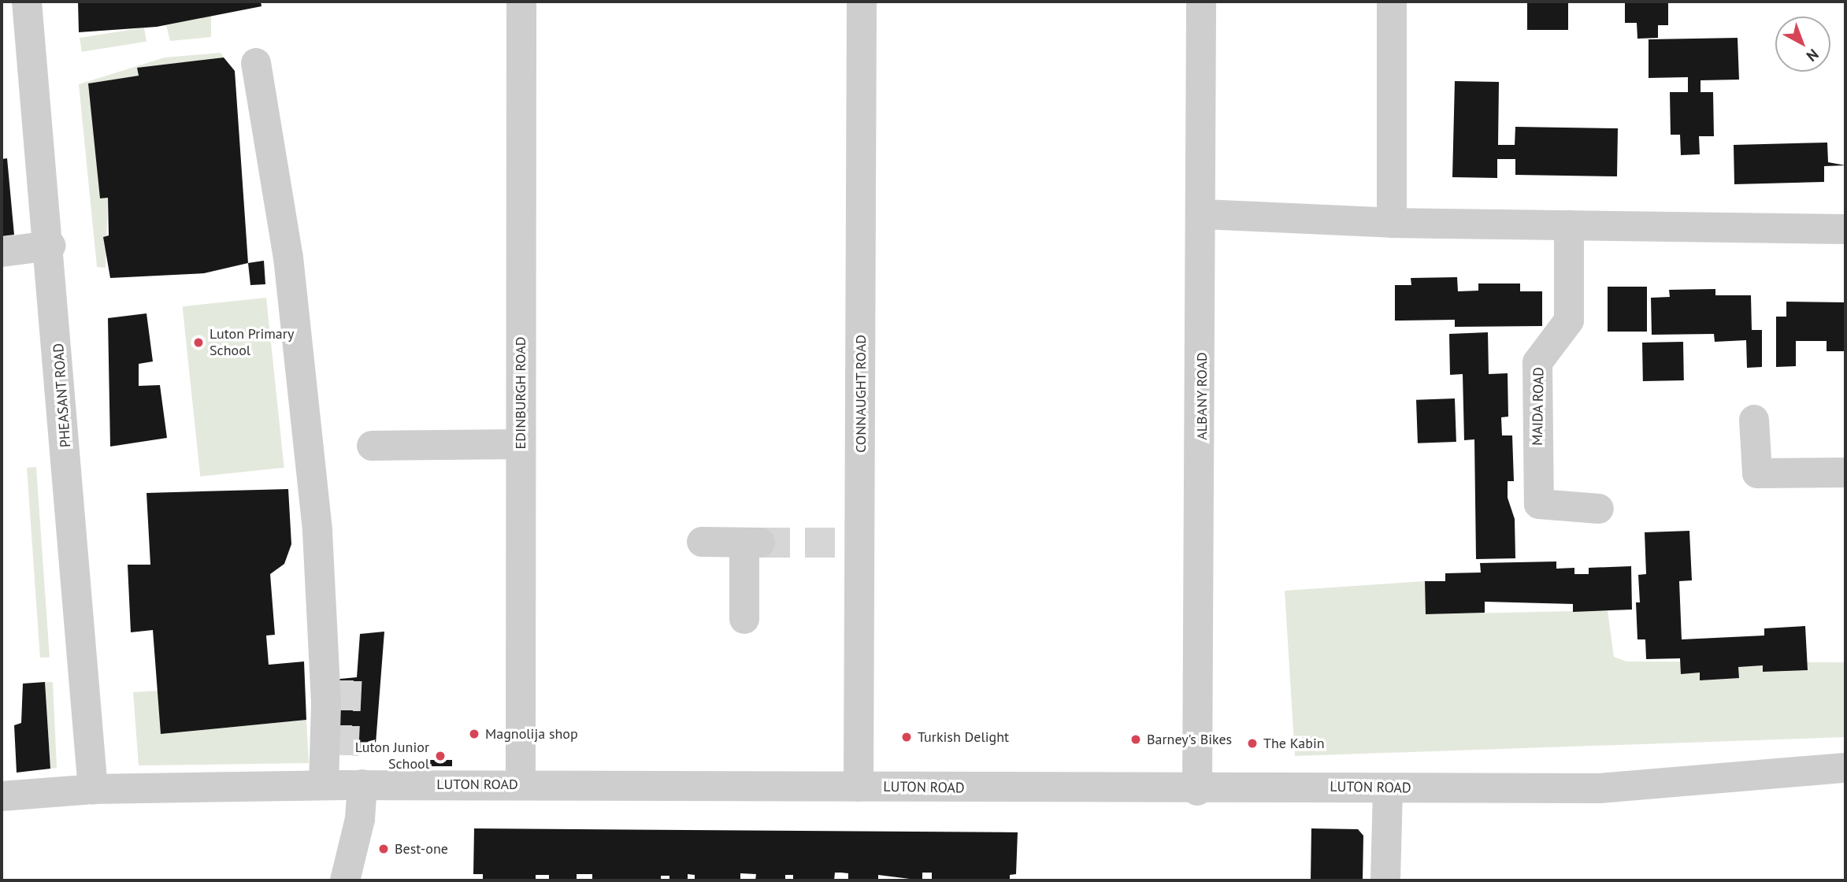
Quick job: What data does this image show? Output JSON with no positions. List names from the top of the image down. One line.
{"streets":{"street":["EDINBURGH ROAD","CONNAUGHT ROAD","PHEASANT ROAD","ALBANY ROAD","MAIDA ROAD","LUTON ROAD"]},"crossings":[["EDINBURGH ROAD","LUTON ROAD"],["CONNAUGHT ROAD","LUTON ROAD"],["PHEASANT ROAD","LUTON ROAD"],["ALBANY ROAD","LUTON ROAD"]],"places":["Luton Primary School","Magnolija shop","Turkish Delight","Barney's Bikes","The Kabin","Luton Junior School","Best-one"],"north":"bottom right"}
